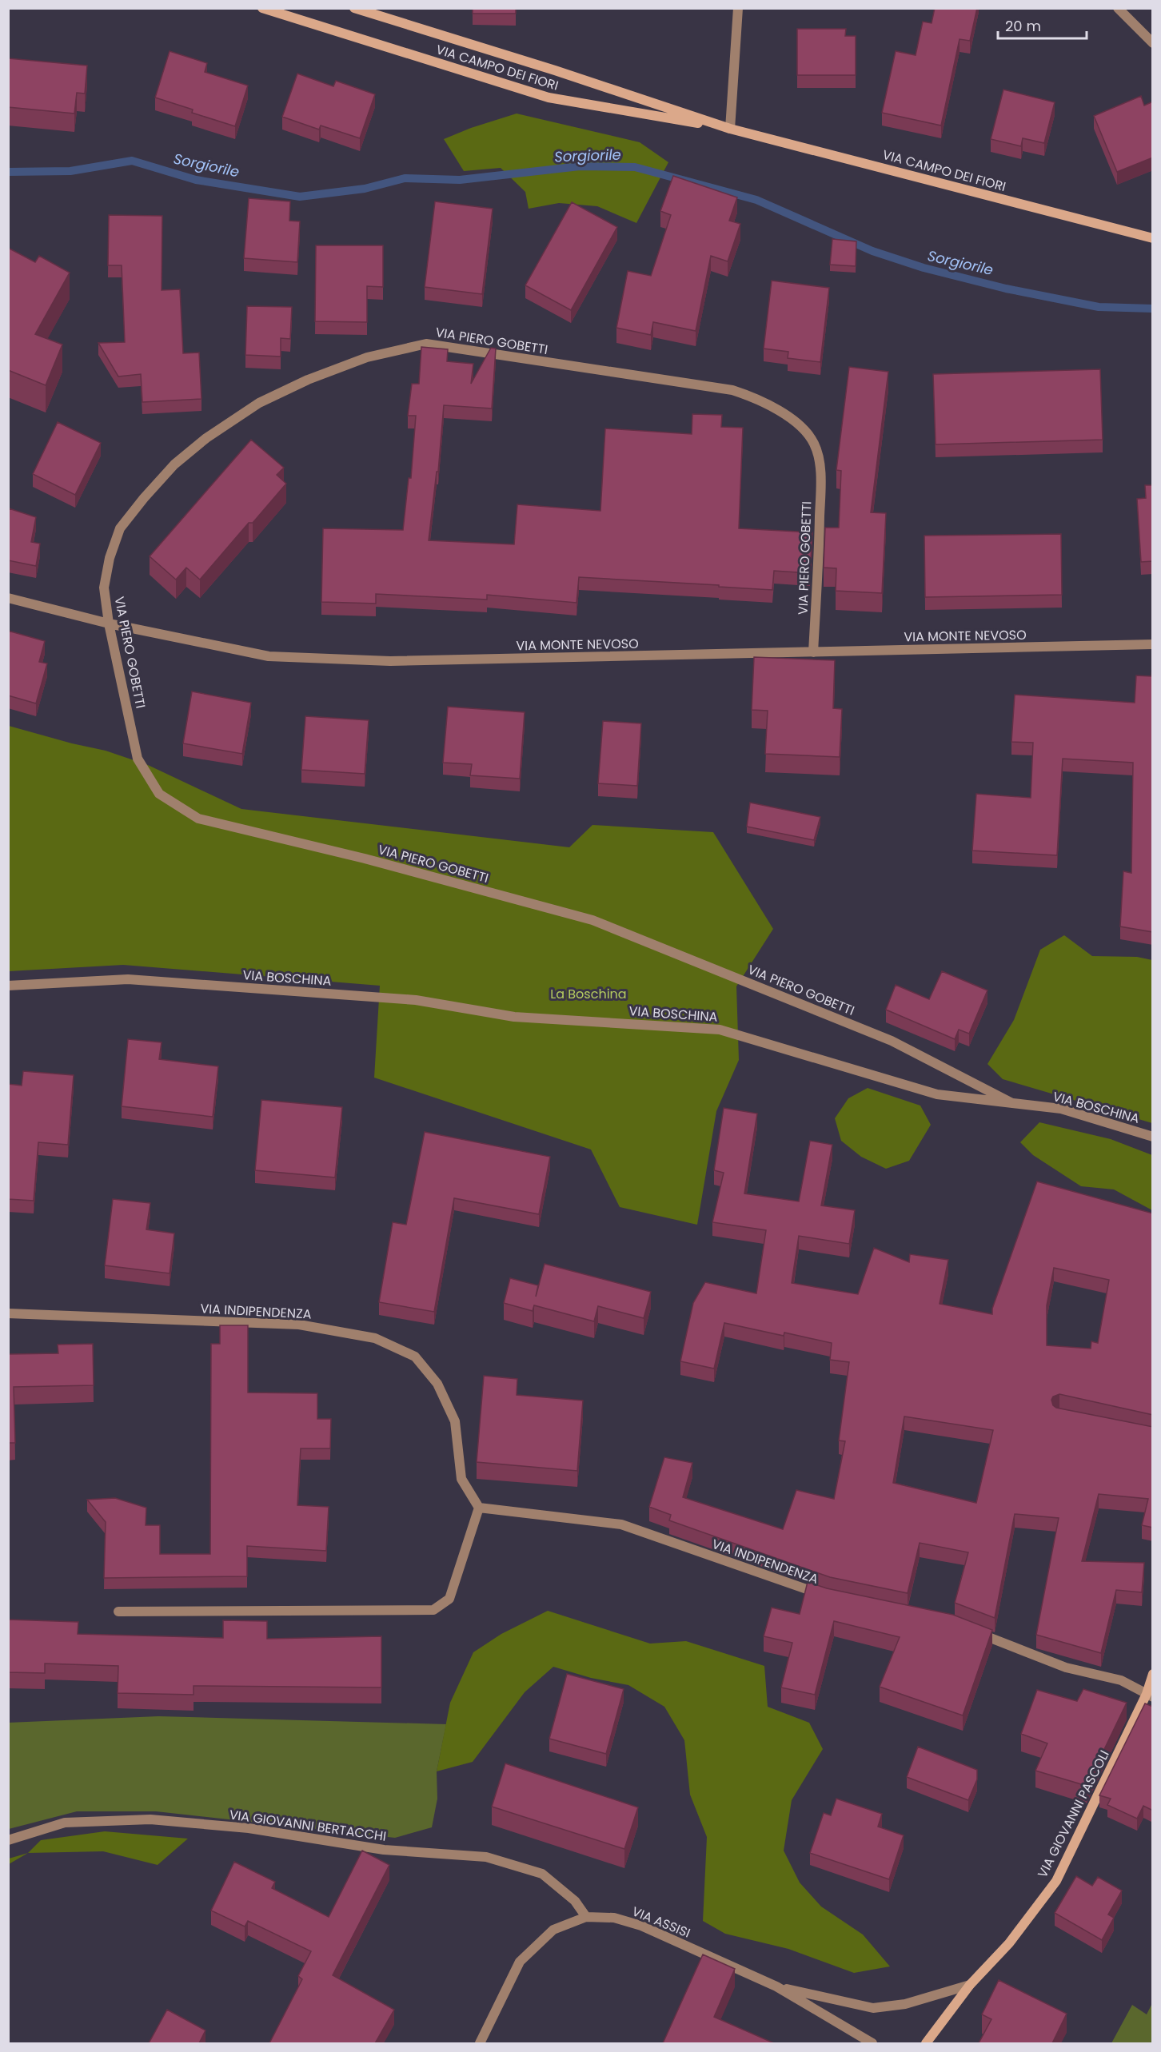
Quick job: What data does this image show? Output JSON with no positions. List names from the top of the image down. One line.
{"streets":{"street":["VIA CAMPO DEI FIORI","VIA PIERO GOBETTI","VIA MONTE NEVOSO","VIA BOSCHINA","VIA INDIPENDENZA","VIA GIOVANNI PASCOLI","VIA GIOVANNI BERTACCHI","VIA ASSISI"]},"crossings":[["VIA PIERO GOBETTI","VIA MONTE NEVOSO"],["VIA PIERO GOBETTI","VIA BOSCHINA"],["VIA GIOVANNI PASCOLI","VIA ASSISI"],["VIA GIOVANNI BERTACCHI","VIA ASSISI"]],"water":["Sorgiorile"],"parks":["La Boschina"],"scale_bar":"20 m"}
